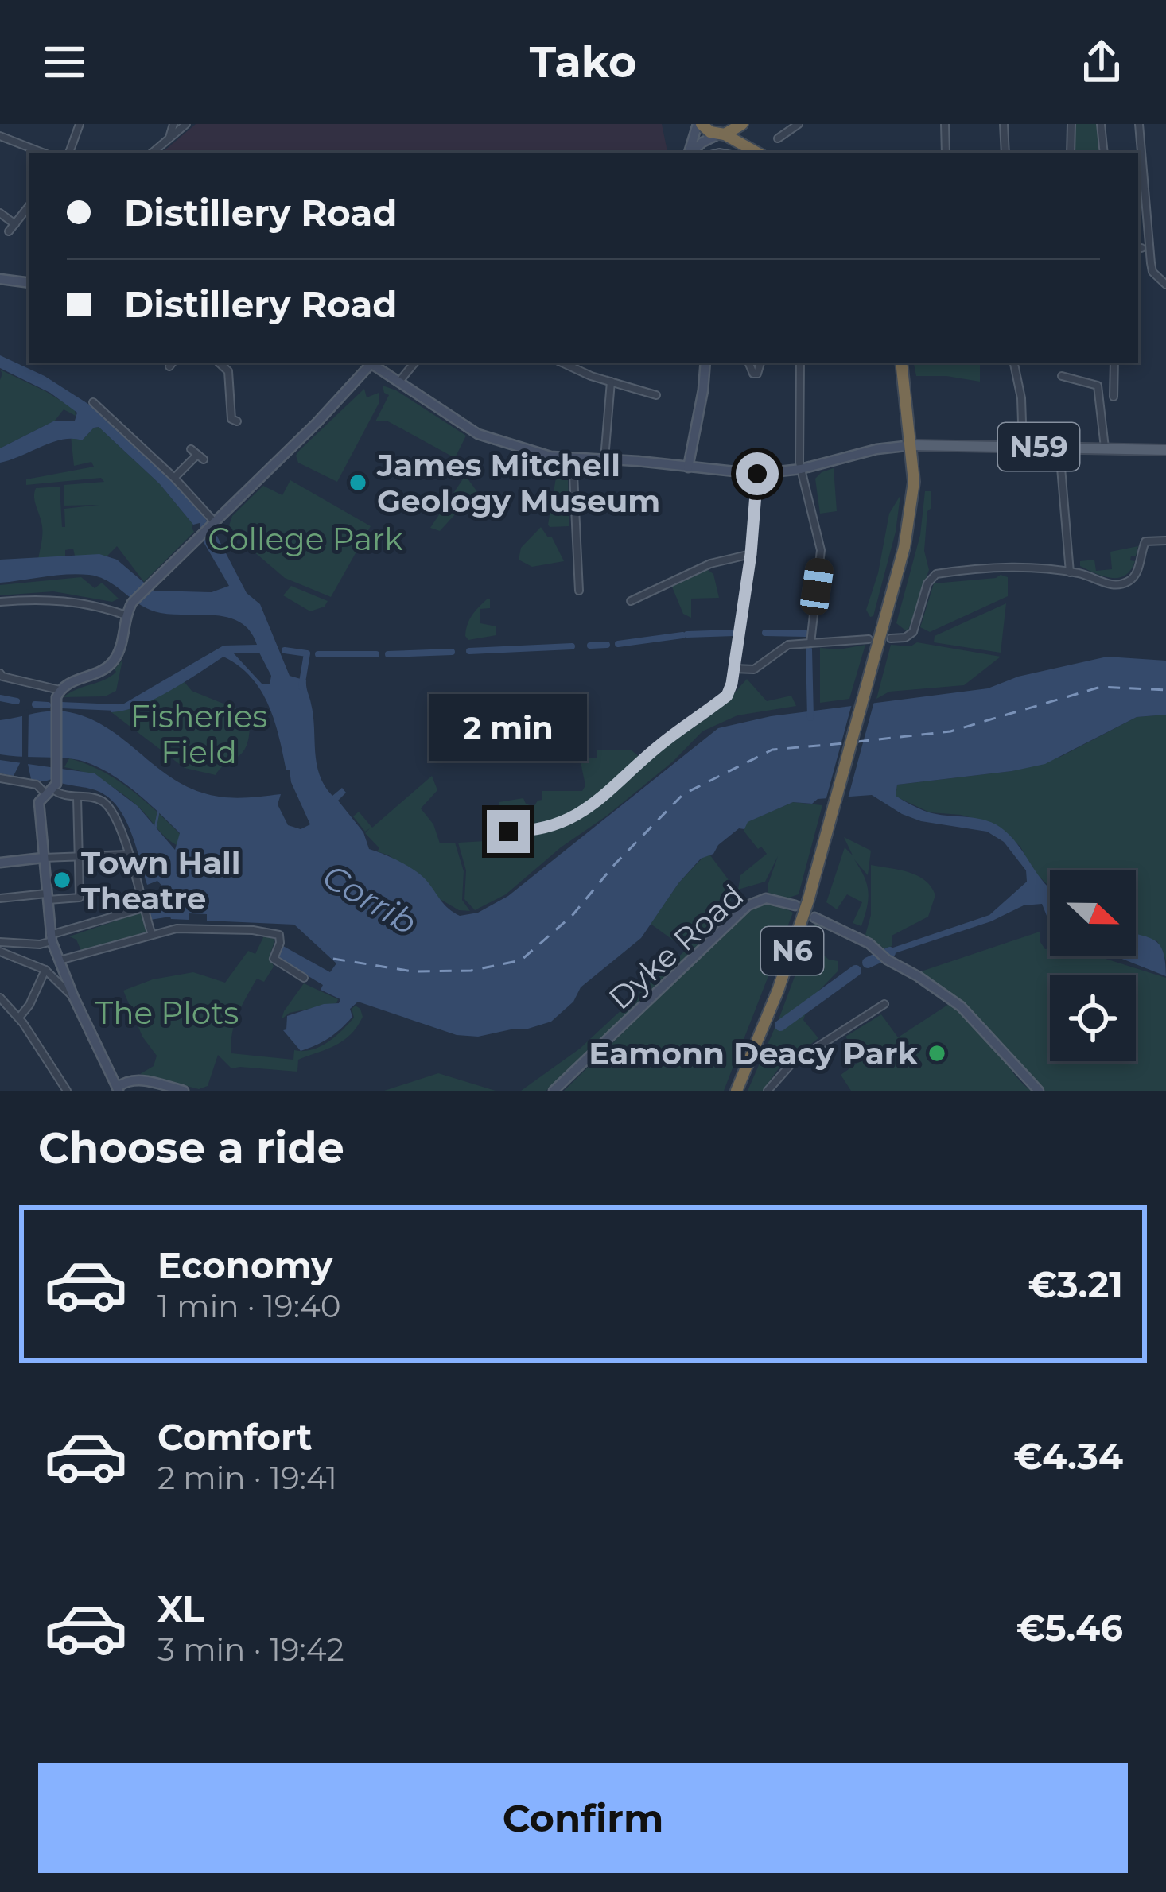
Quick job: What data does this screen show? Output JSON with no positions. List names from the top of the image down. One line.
{"streets":{"highway":["N6"],"main road":["N59","Dyke Road"]},"crossings":[["N59","N6"]],"water":["Corrib"],"parks":["College Park","Fisheries Field","The Plots"],"places":["James Mitchell Geology Museum","Town Hall Theatre","Eamonn Deacy Park"],"north":"right","page":{"header":"Tako","banner":["Distillery Road","Distillery Road"],"bubble":"2 min","heading":"Choose a ride","list":[{"name":"Economy","note":"1 min · 19:40","value":"€3.21"},{"name":"Comfort","note":"2 min · 19:41","value":"€4.34"},{"name":"XL","note":"3 min · 19:42","value":"€5.46"}],"buttons":"Confirm"}}
